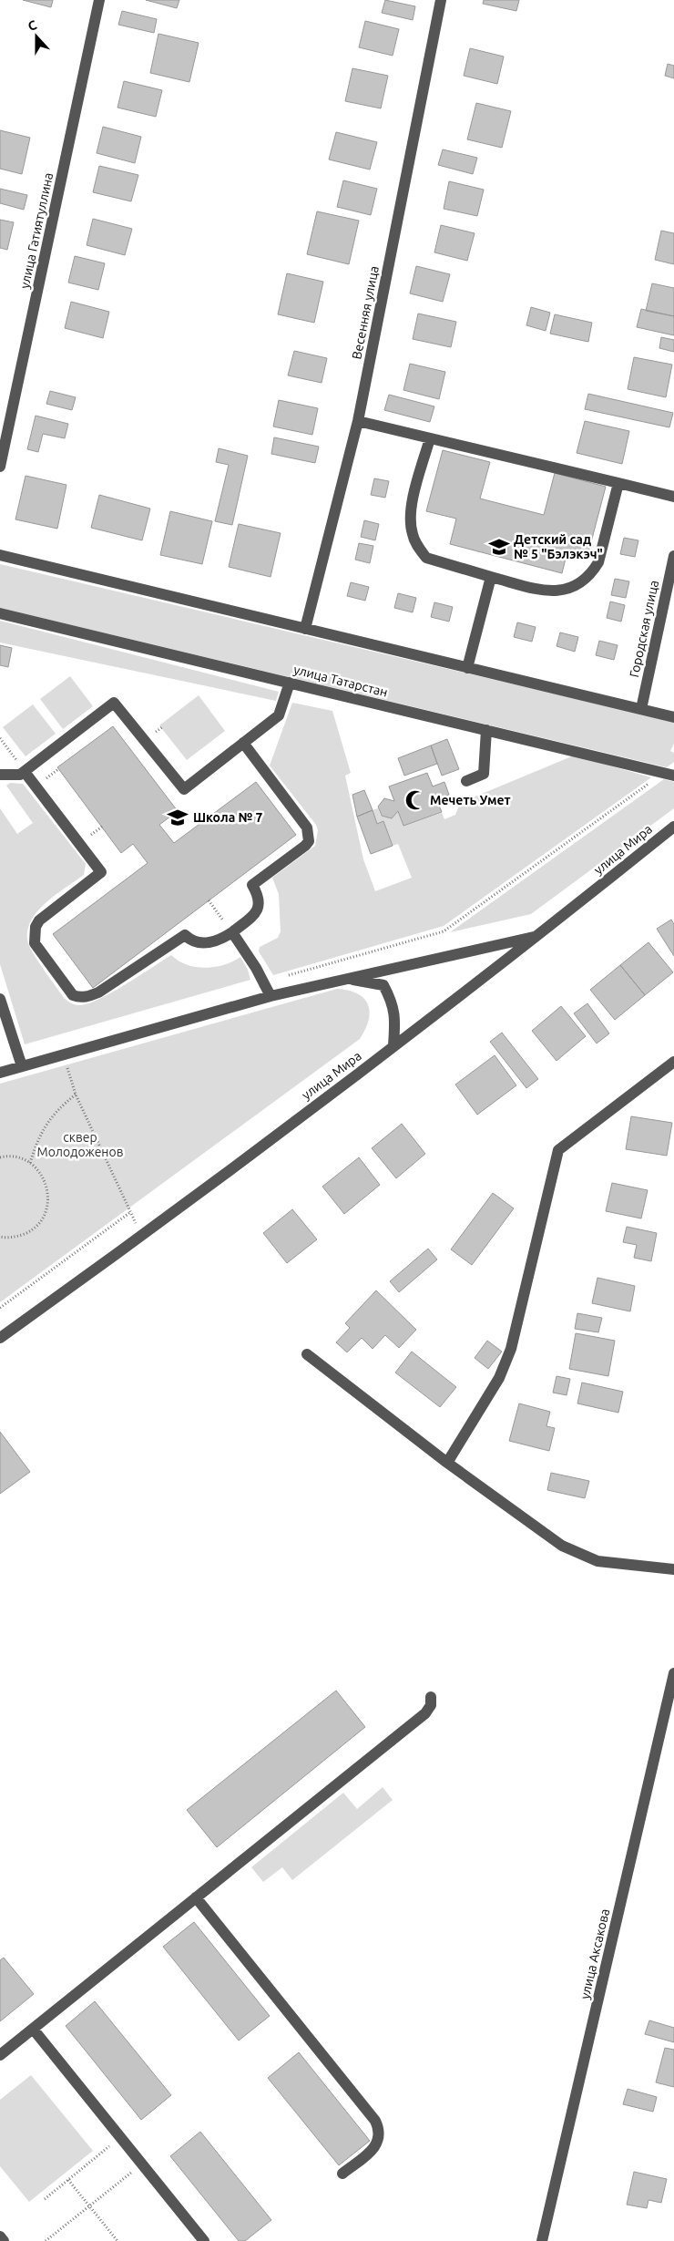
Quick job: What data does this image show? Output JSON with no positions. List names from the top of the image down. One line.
{"streets":{"street":["улица Гатиятуллина","Весенняя улица","Городская улица","улица Татарстан","улица Мира","улица Аксакова"]},"parks":["сквер Молодоженов"],"places":{"school or university":["Детский сад № 5 \"Бэлэкэч\"","Школа № 7"],"mosque":["Мечеть Умет"]},"north":"top"}
